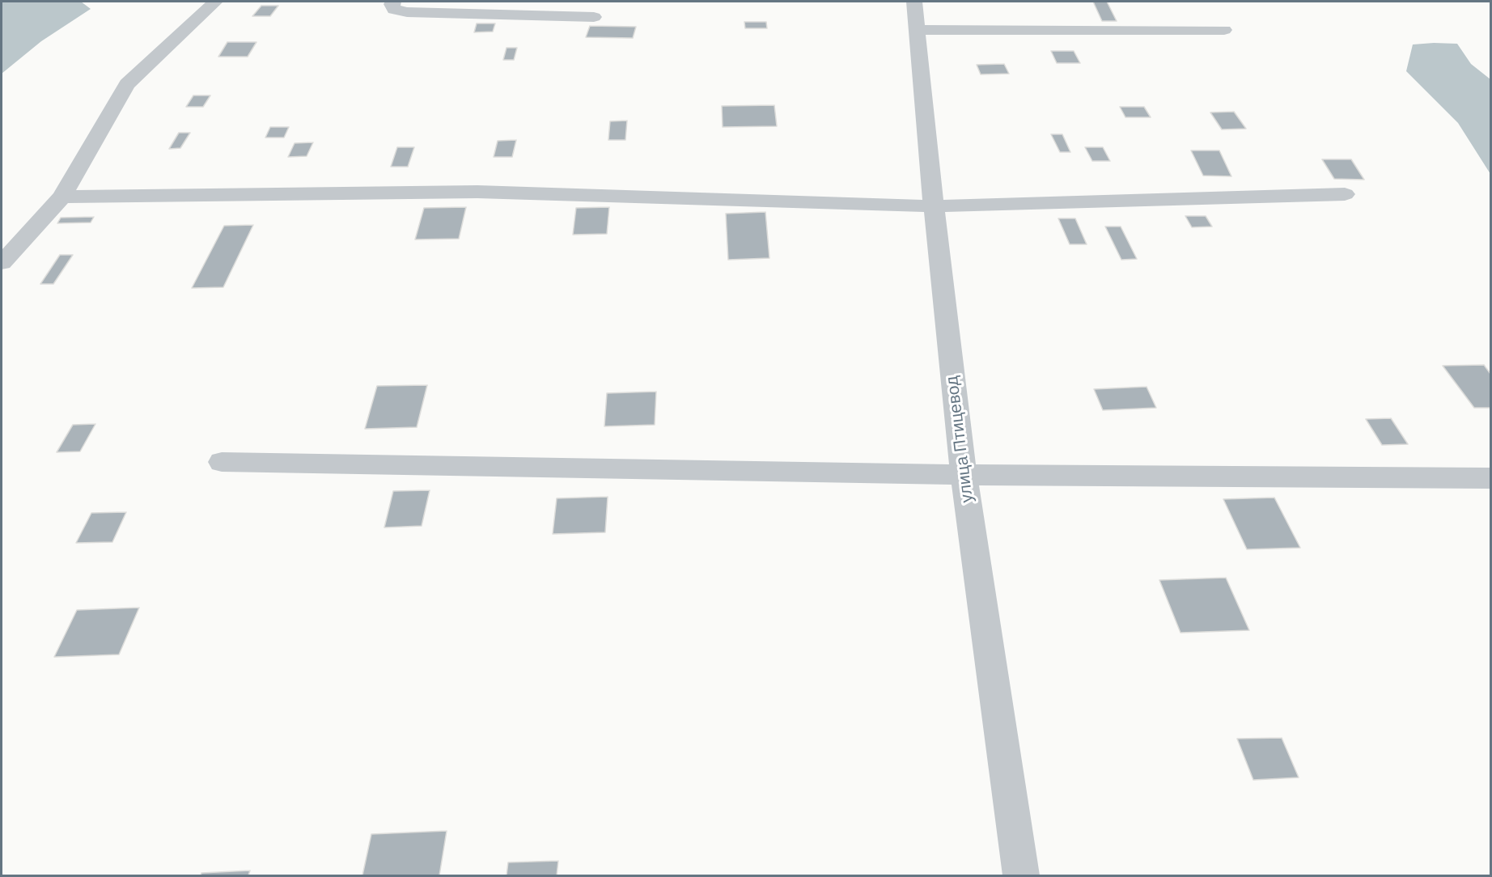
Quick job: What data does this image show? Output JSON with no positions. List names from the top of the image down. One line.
{"streets":{"street":["улица Птицевод"]}}
